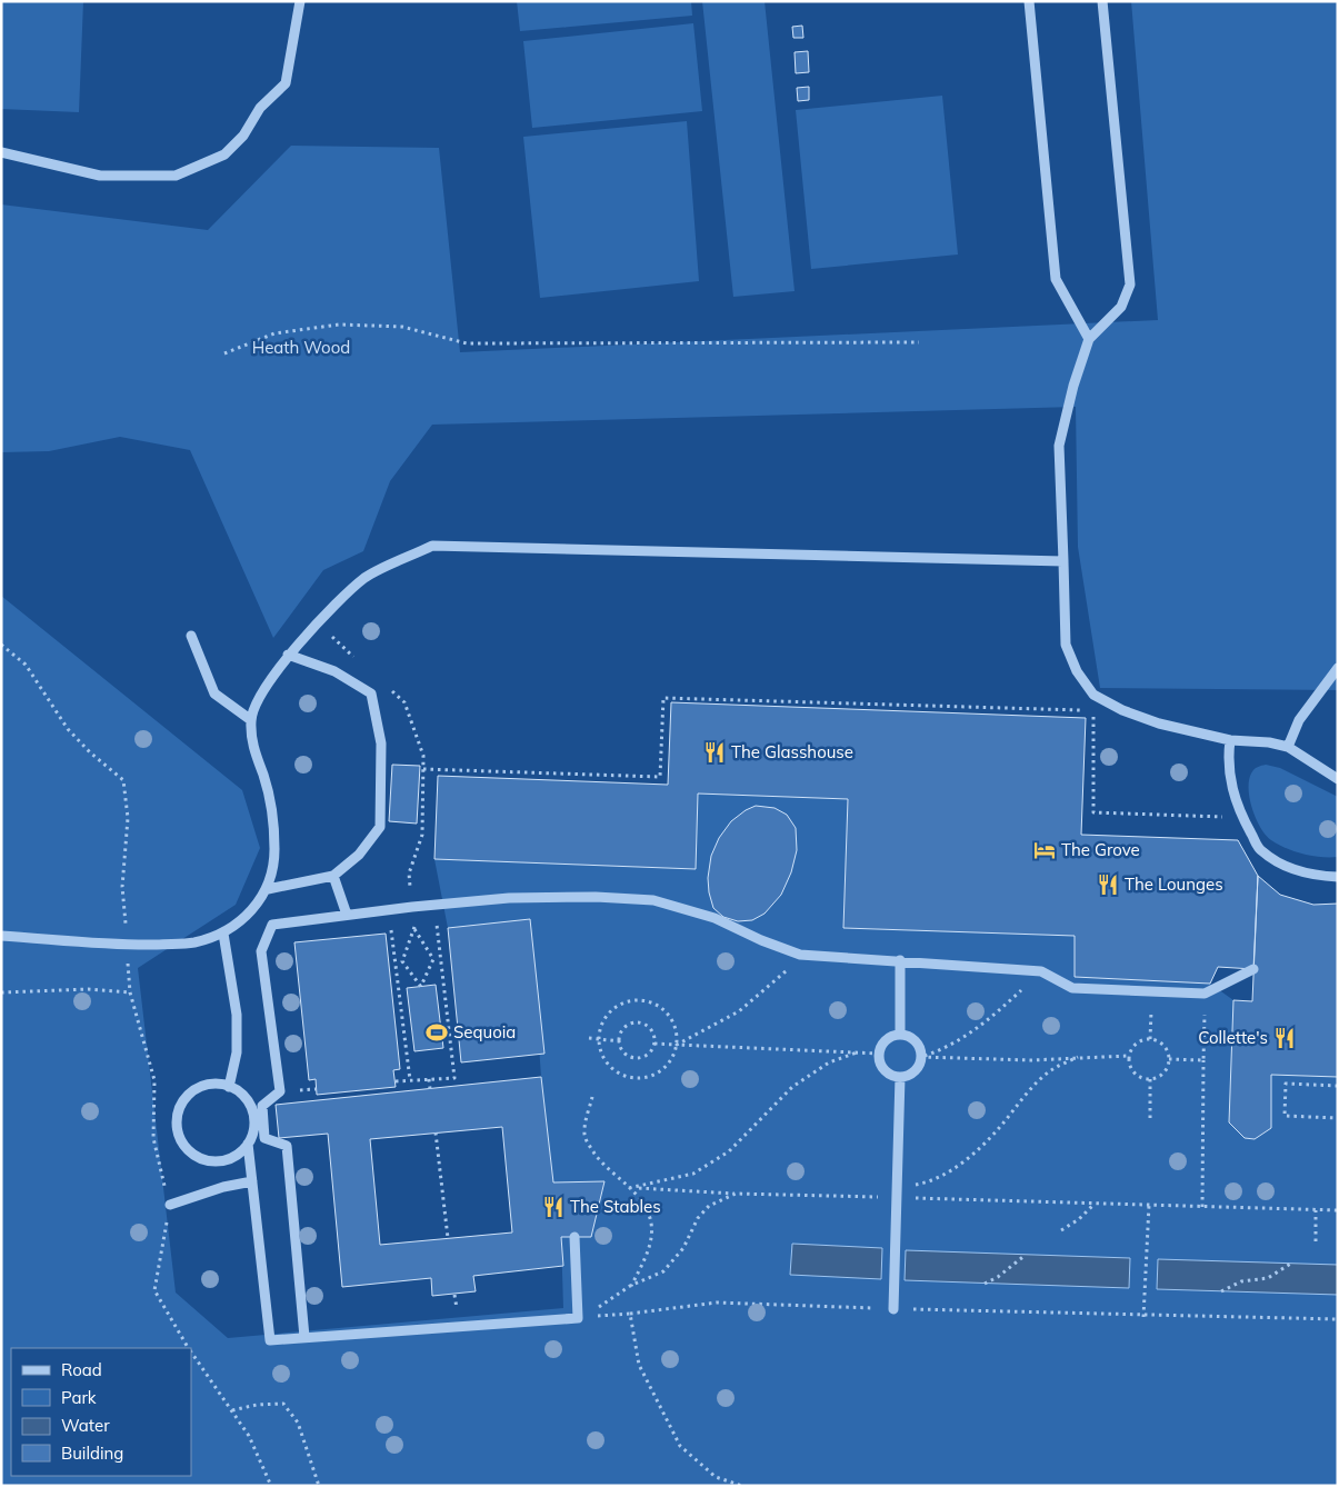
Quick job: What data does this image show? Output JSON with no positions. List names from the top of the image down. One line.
{"parks":["Heath Wood"],"places":{"restaurant":["The Glasshouse","The Lounges","Collette's","The Stables"],"hotel":["The Grove"],"sports":["Sequoia"]},"legend":["Road","Park","Water","Building"]}
